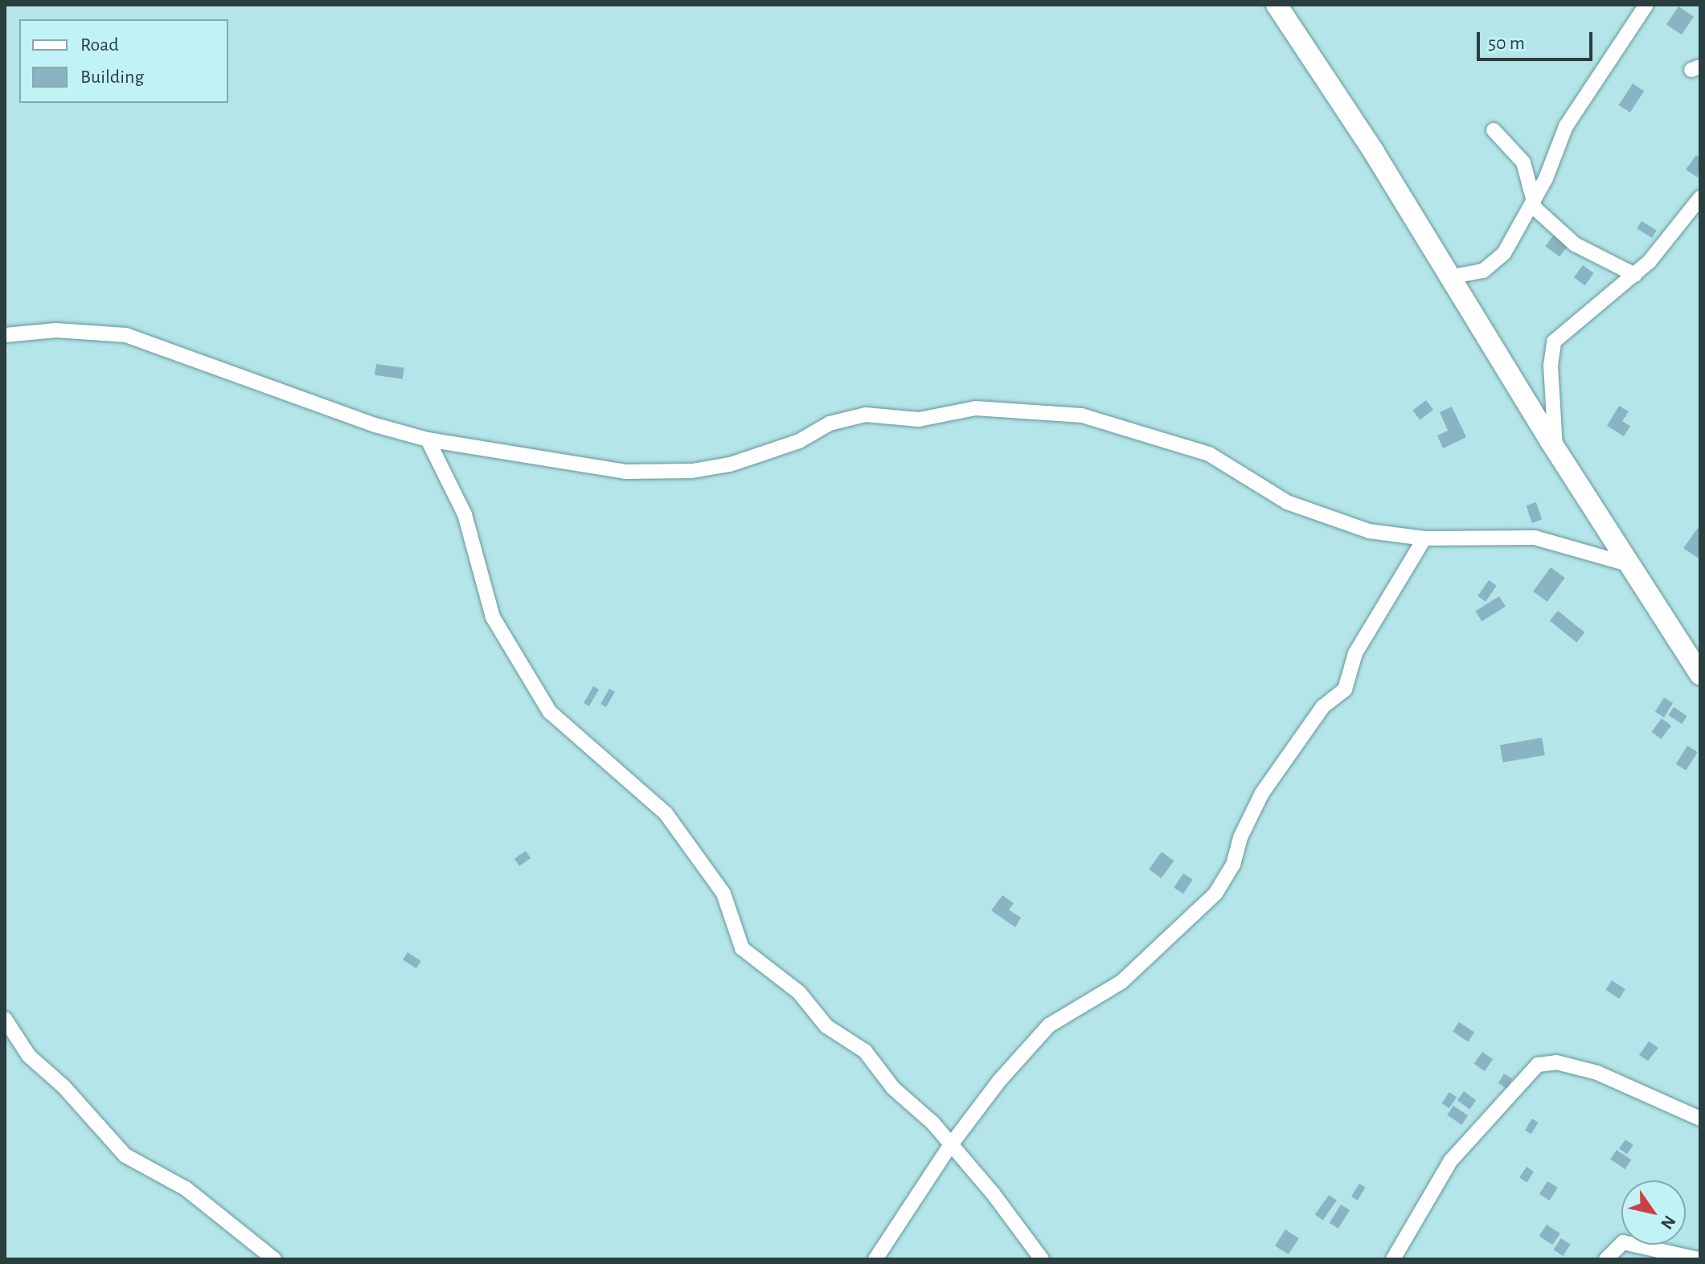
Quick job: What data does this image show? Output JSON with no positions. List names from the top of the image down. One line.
{"legend":["Road","Building"],"scale_bar":"50 m","north":"bottom right"}
